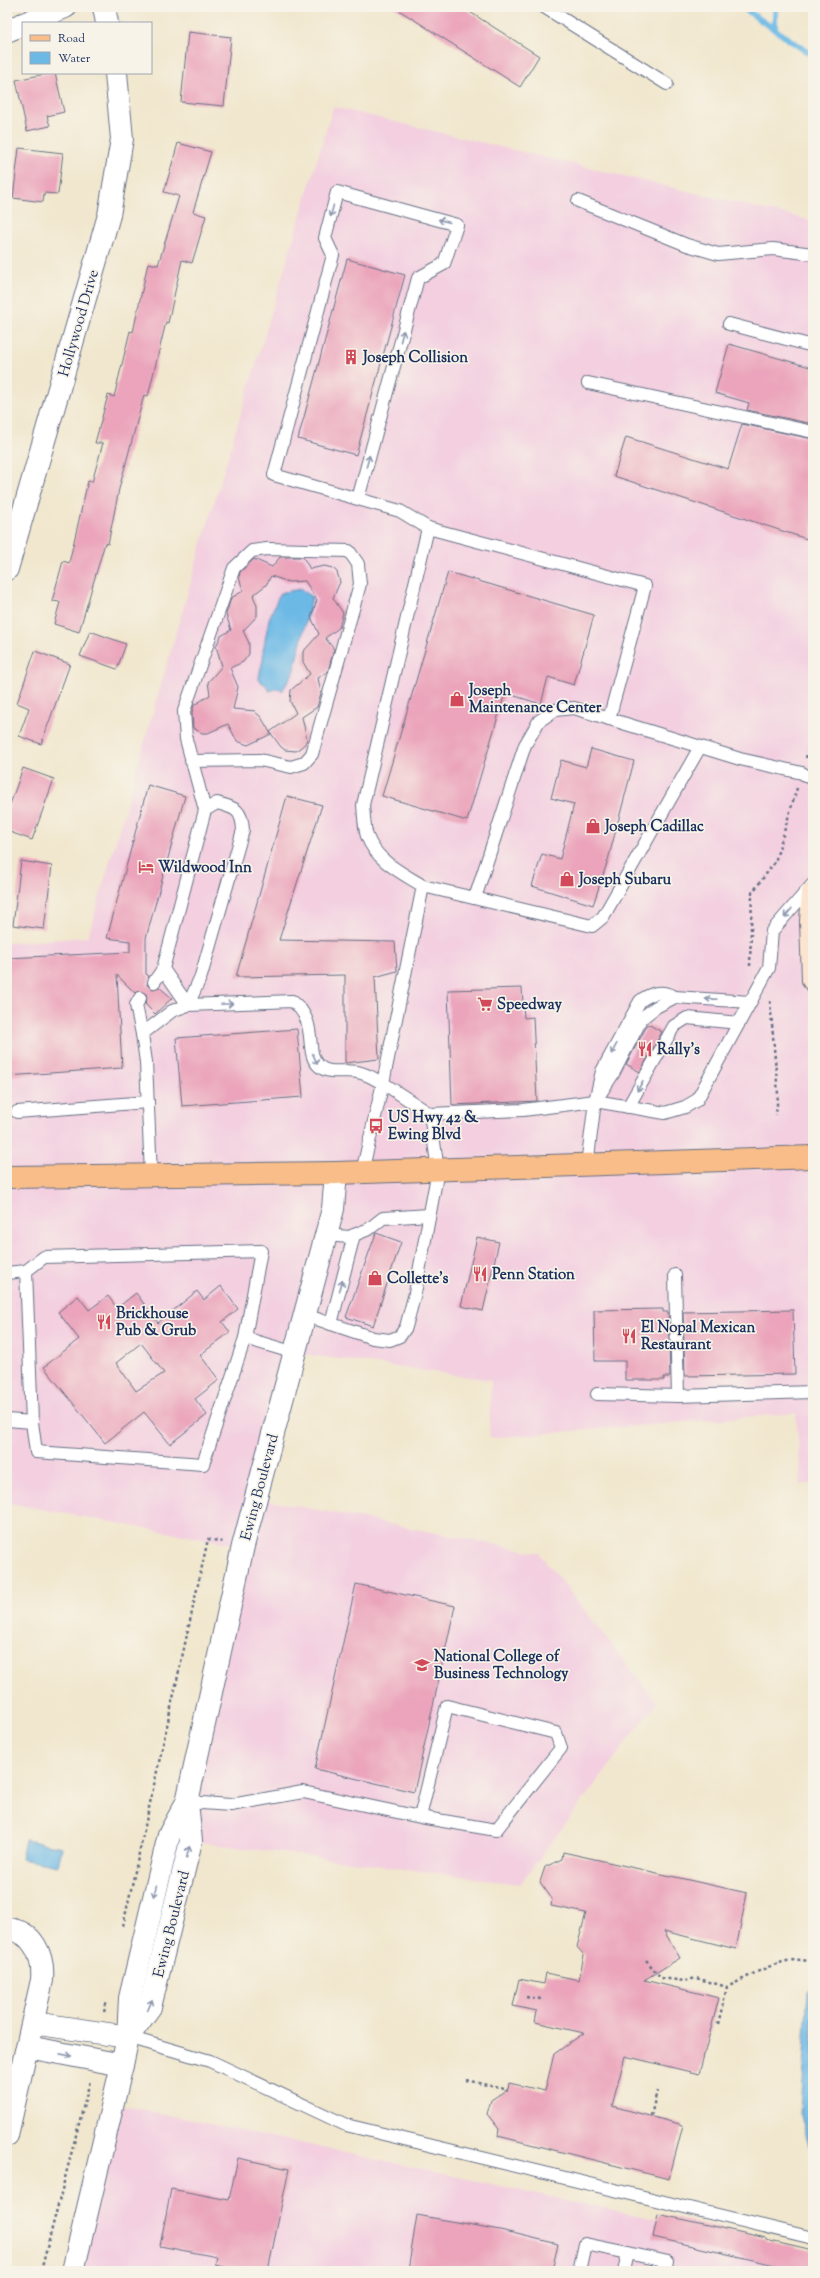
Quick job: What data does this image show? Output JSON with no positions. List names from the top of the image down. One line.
{"streets":{"street":["Hollywood Drive","Ewing Boulevard"]},"places":{"building":["Joseph Collision"],"shop":["Joseph Maintenance Center","Joseph Cadillac","Joseph Subaru","Collette’s"],"hotel":["Wildwood Inn"],"supermarket":["Speedway"],"restaurant":["Rally's","Penn Station","Brickhouse Pub & Grub","El Nopal Mexican Restaurant"],"bus stop":["US Hwy 42 & Ewing Blvd"],"school or university":["National College of Business Technology"]},"legend":["Road","Water"]}
